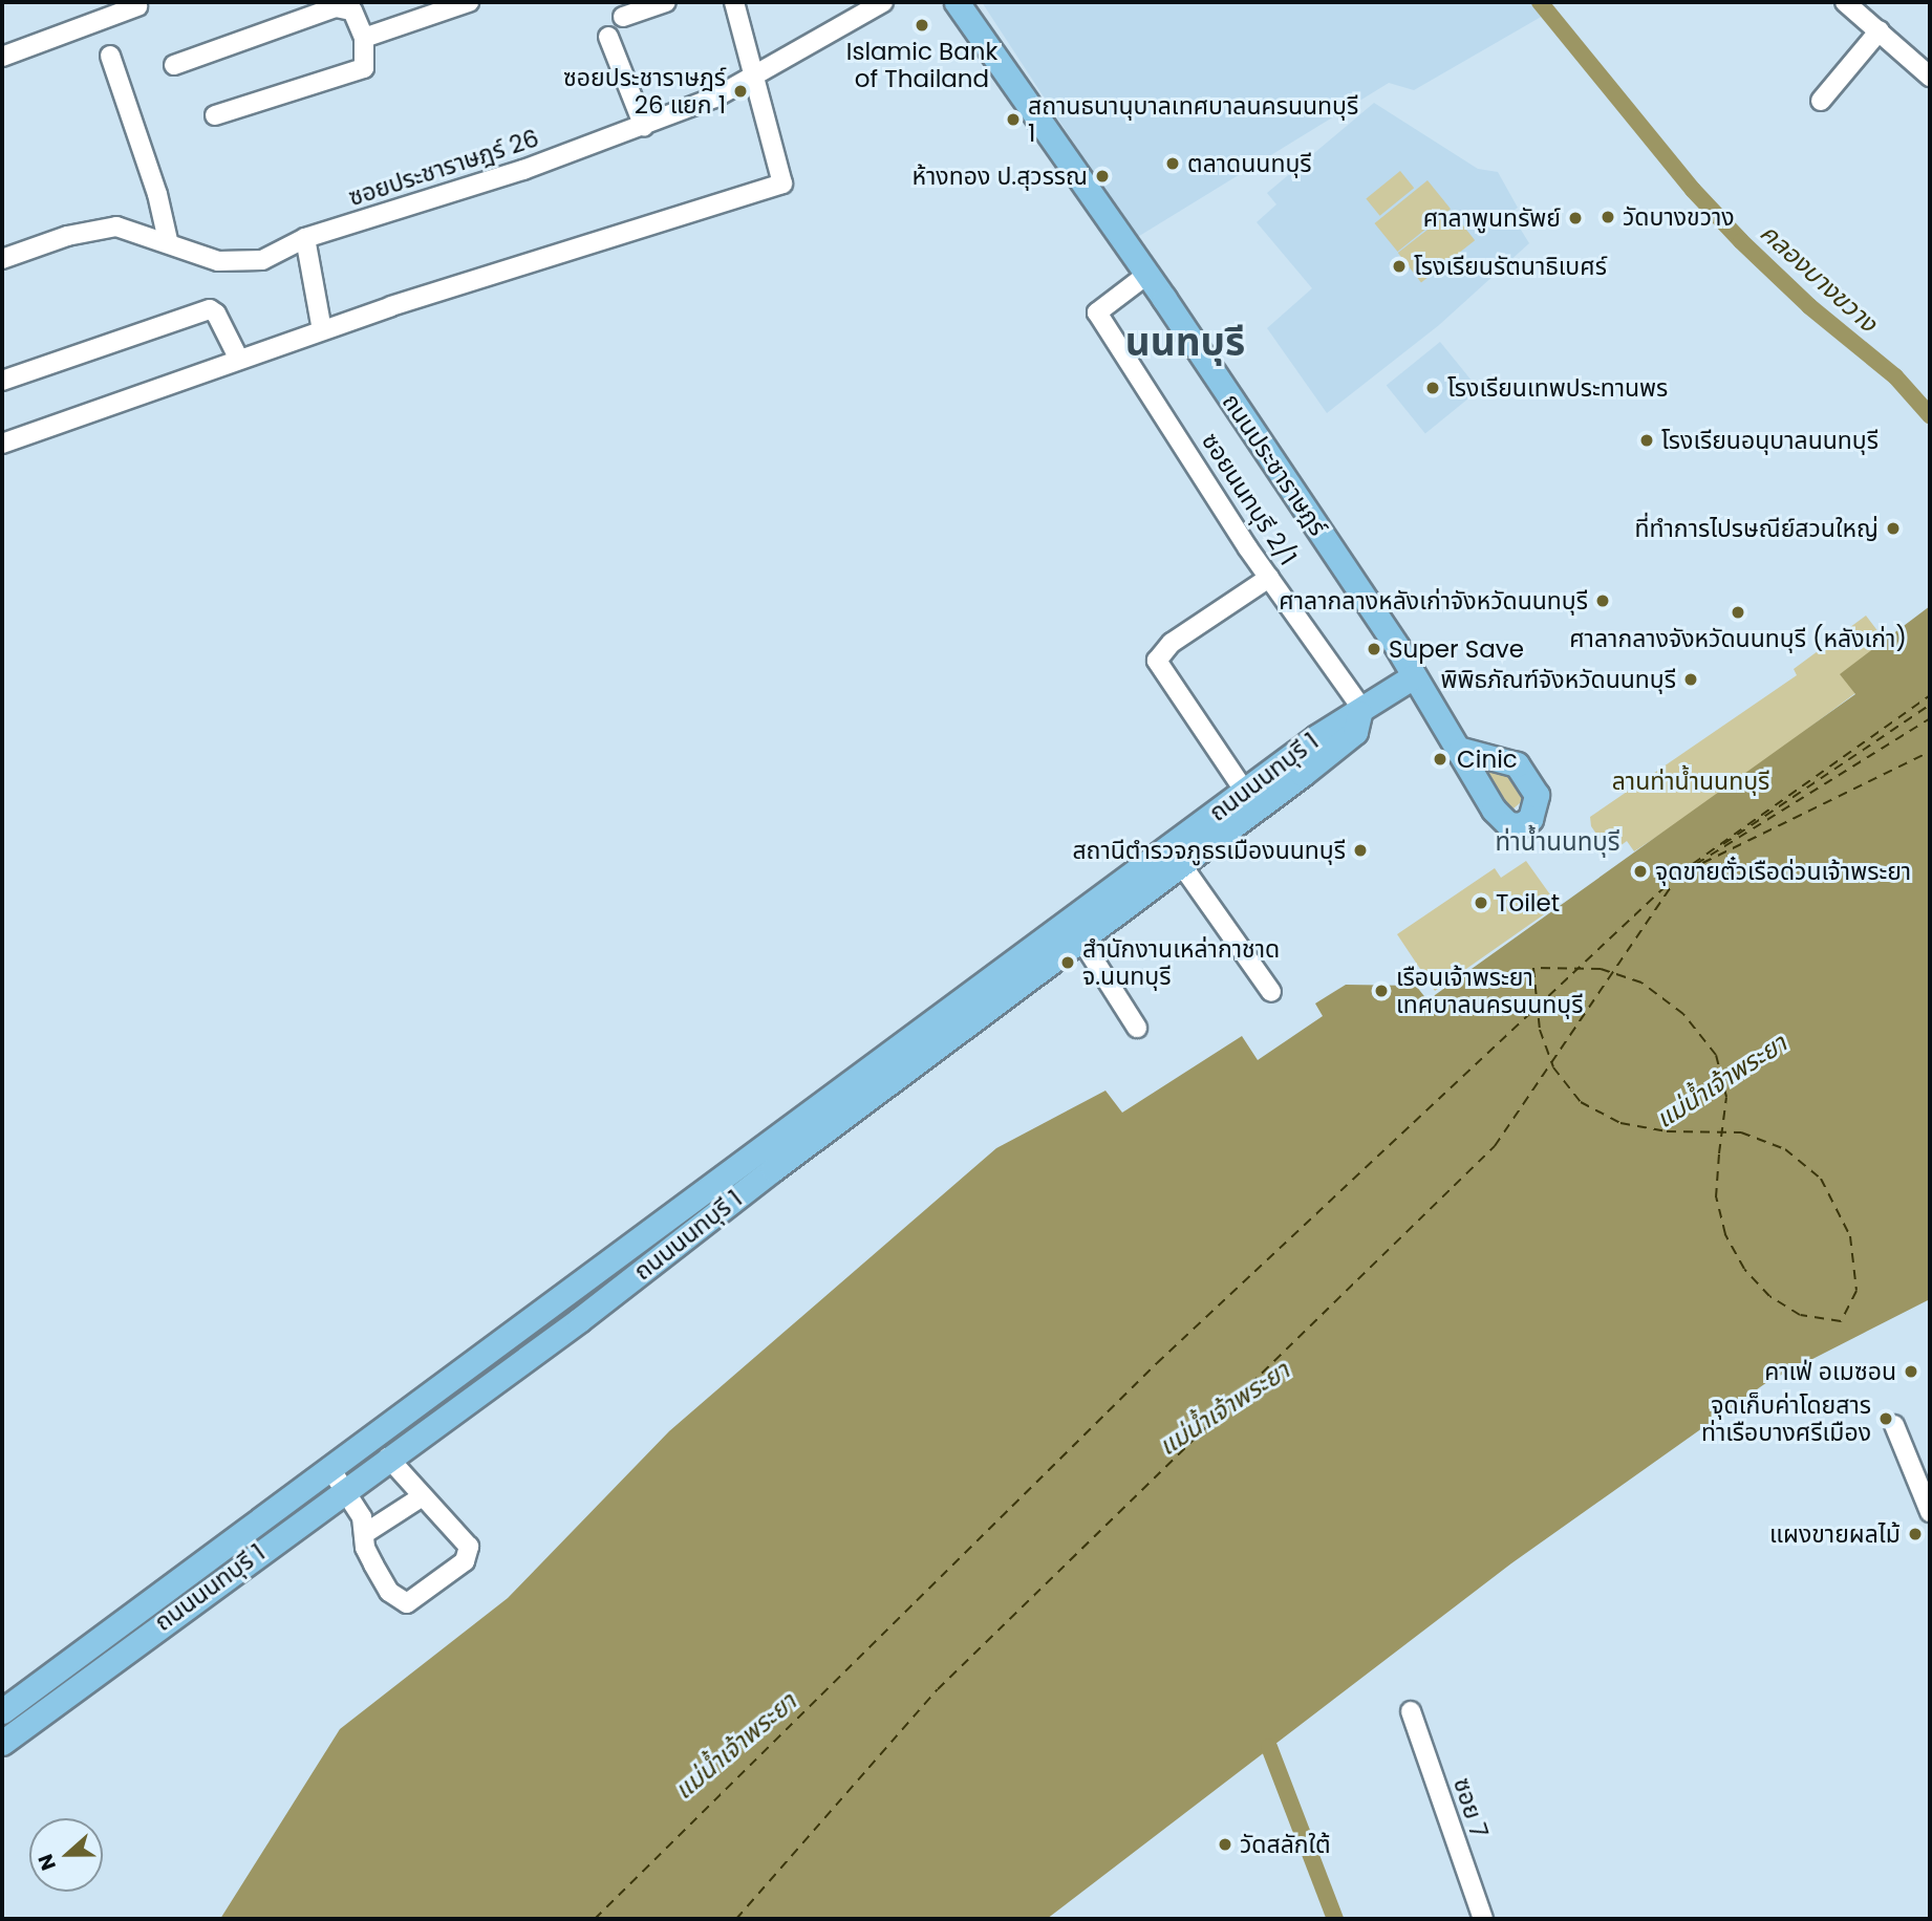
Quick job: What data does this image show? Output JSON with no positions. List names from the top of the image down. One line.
{"streets":{"main road":["ถนนประชาราษฎร์","ถนนนนทบุรี 1"],"street":["ซอยประชาราษฎร์ 26","ซอยนนทบุรี 2/1","ซอย 7"]},"crossings":[["ถนนประชาราษฎร์","ซอยนนทบุรี 2/1"],["ถนนประชาราษฎร์","ถนนนนทบุรี 1"],["ซอยนนทบุรี 2/1","ถนนนนทบุรี 1"]],"districts":["นนทบุรี","ท่าน้ำนนทบุรี"],"water":["คลองบางขวาง","แม่น้ำเจ้าพระยา"],"parks":["ลานท่าน้ำนนทบุรี"],"places":["Islamic Bank of Thailand","ซอยประชาราษฎร์ 26 แยก 1","สถานธนานุบาลเทศบาลนครนนทบุรี 1","ตลาดนนทบุรี","ห้างทอง ป.สุวรรณ","วัดบางขวาง","ศาลาพูนทรัพย์","โรงเรียนรัตนาธิเบศร์","โรงเรียนเทพประทานพร","โรงเรียนอนุบาลนนทบุรี","ที่ทำการไปรษณีย์สวนใหญ่","ศาลากลางหลังเก่าจังหวัดนนทบุรี","ศาลากลางจังหวัดนนทบุรี (หลังเก่า)","Super Save","พิพิธภัณฑ์จังหวัดนนทบุรี","Cinic","สถานีตำรวจภูธรเมืองนนทบุรี","จุดขายตั๋วเรือด่วนเจ้าพระยา","Toilet","สำนักงานเหล่ากาชาด จ.นนทบุรี","เรือนเจ้าพระยา เทศบาลนครนนทบุรี","คาเฟ่ อเมซอน","จุดเก็บค่าโดยสาร ท่าเรือบางศรีเมือง","แผงขายผลไม้","วัดสลักใต้"],"north":"left"}
